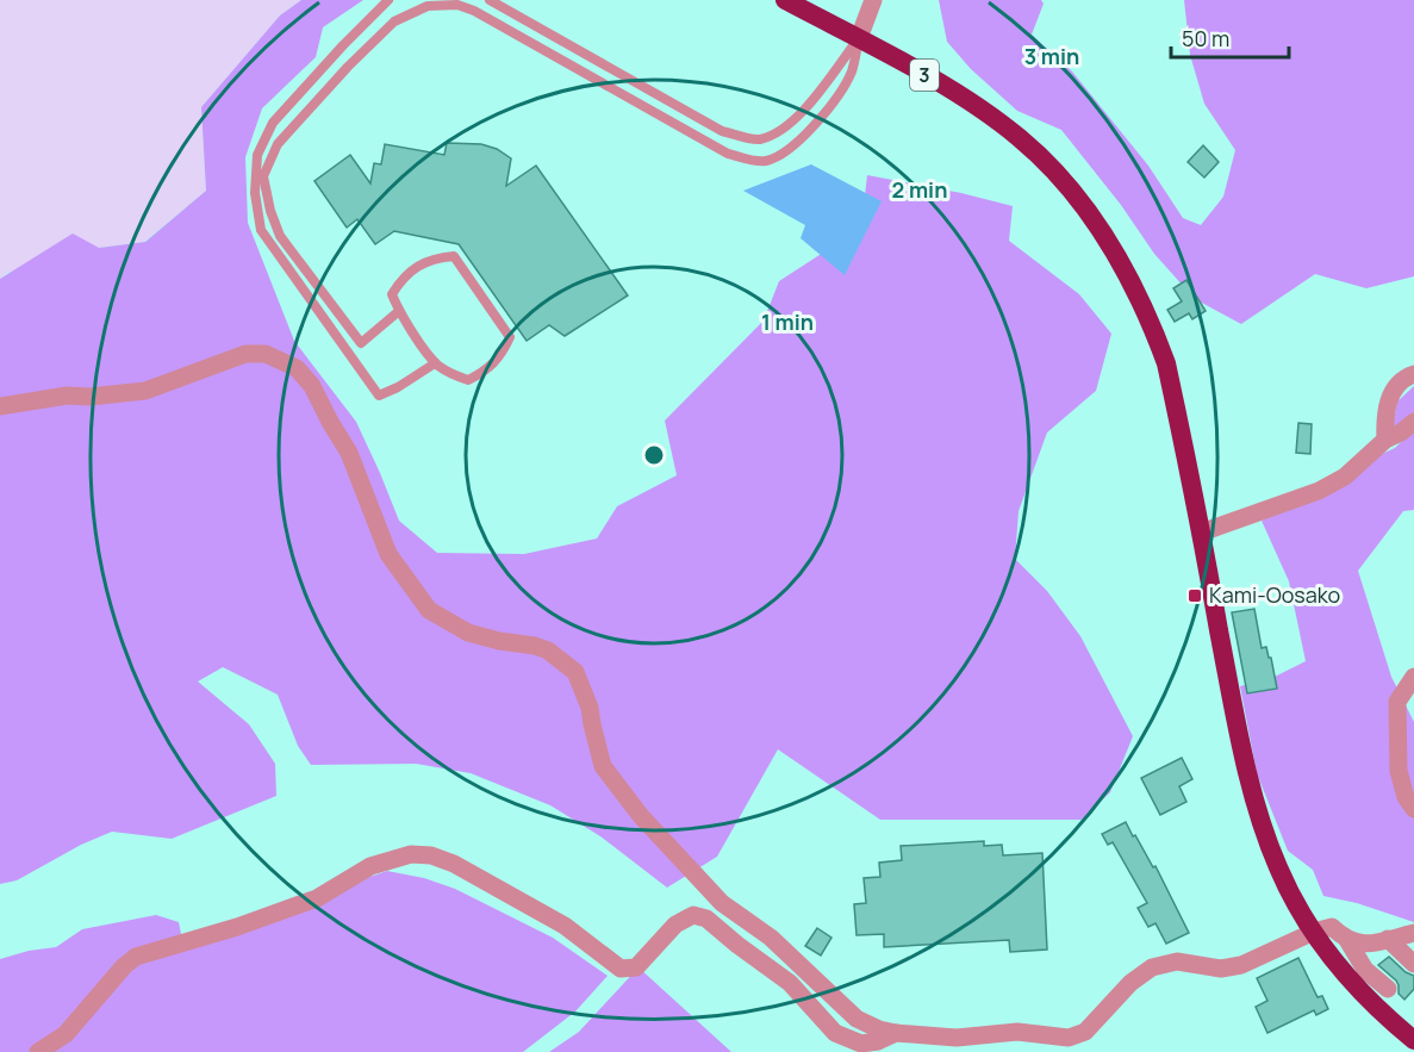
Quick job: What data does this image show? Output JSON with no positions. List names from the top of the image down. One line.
{"streets":{"highway":["3"]},"places":{"transit":["Kami-Oosako"]},"scale_bar":"50 m","rings":["3 min","2 min","1 min"]}
